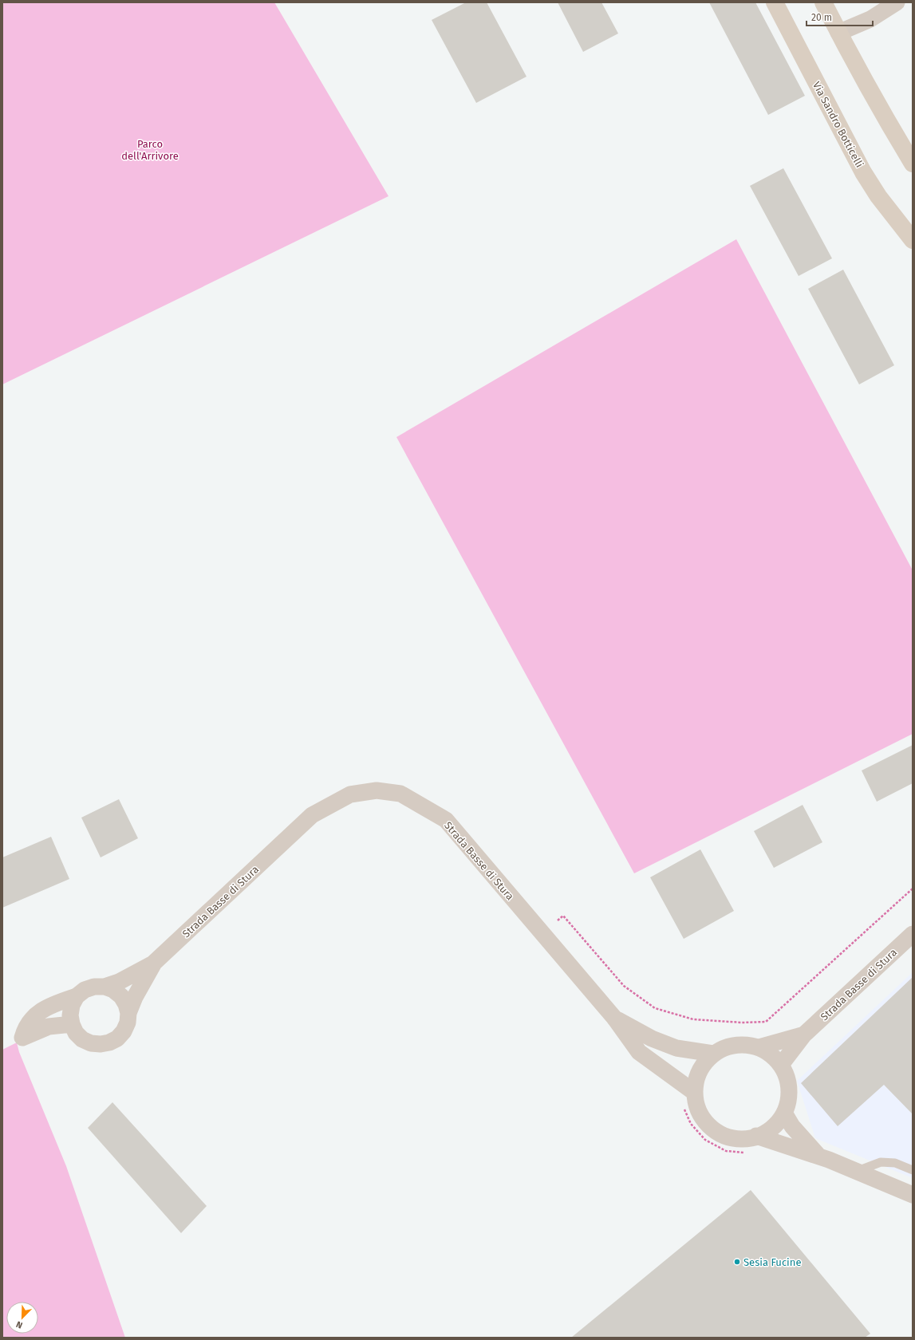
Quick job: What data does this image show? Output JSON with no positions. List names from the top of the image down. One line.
{"streets":{"main road":["Via Sandro Botticelli"],"street":["Strada Basse di Stura"]},"parks":["Parco dell'Arrivore"],"places":["Sesia Fucine"],"scale_bar":"20 m","north":"bottom left"}
